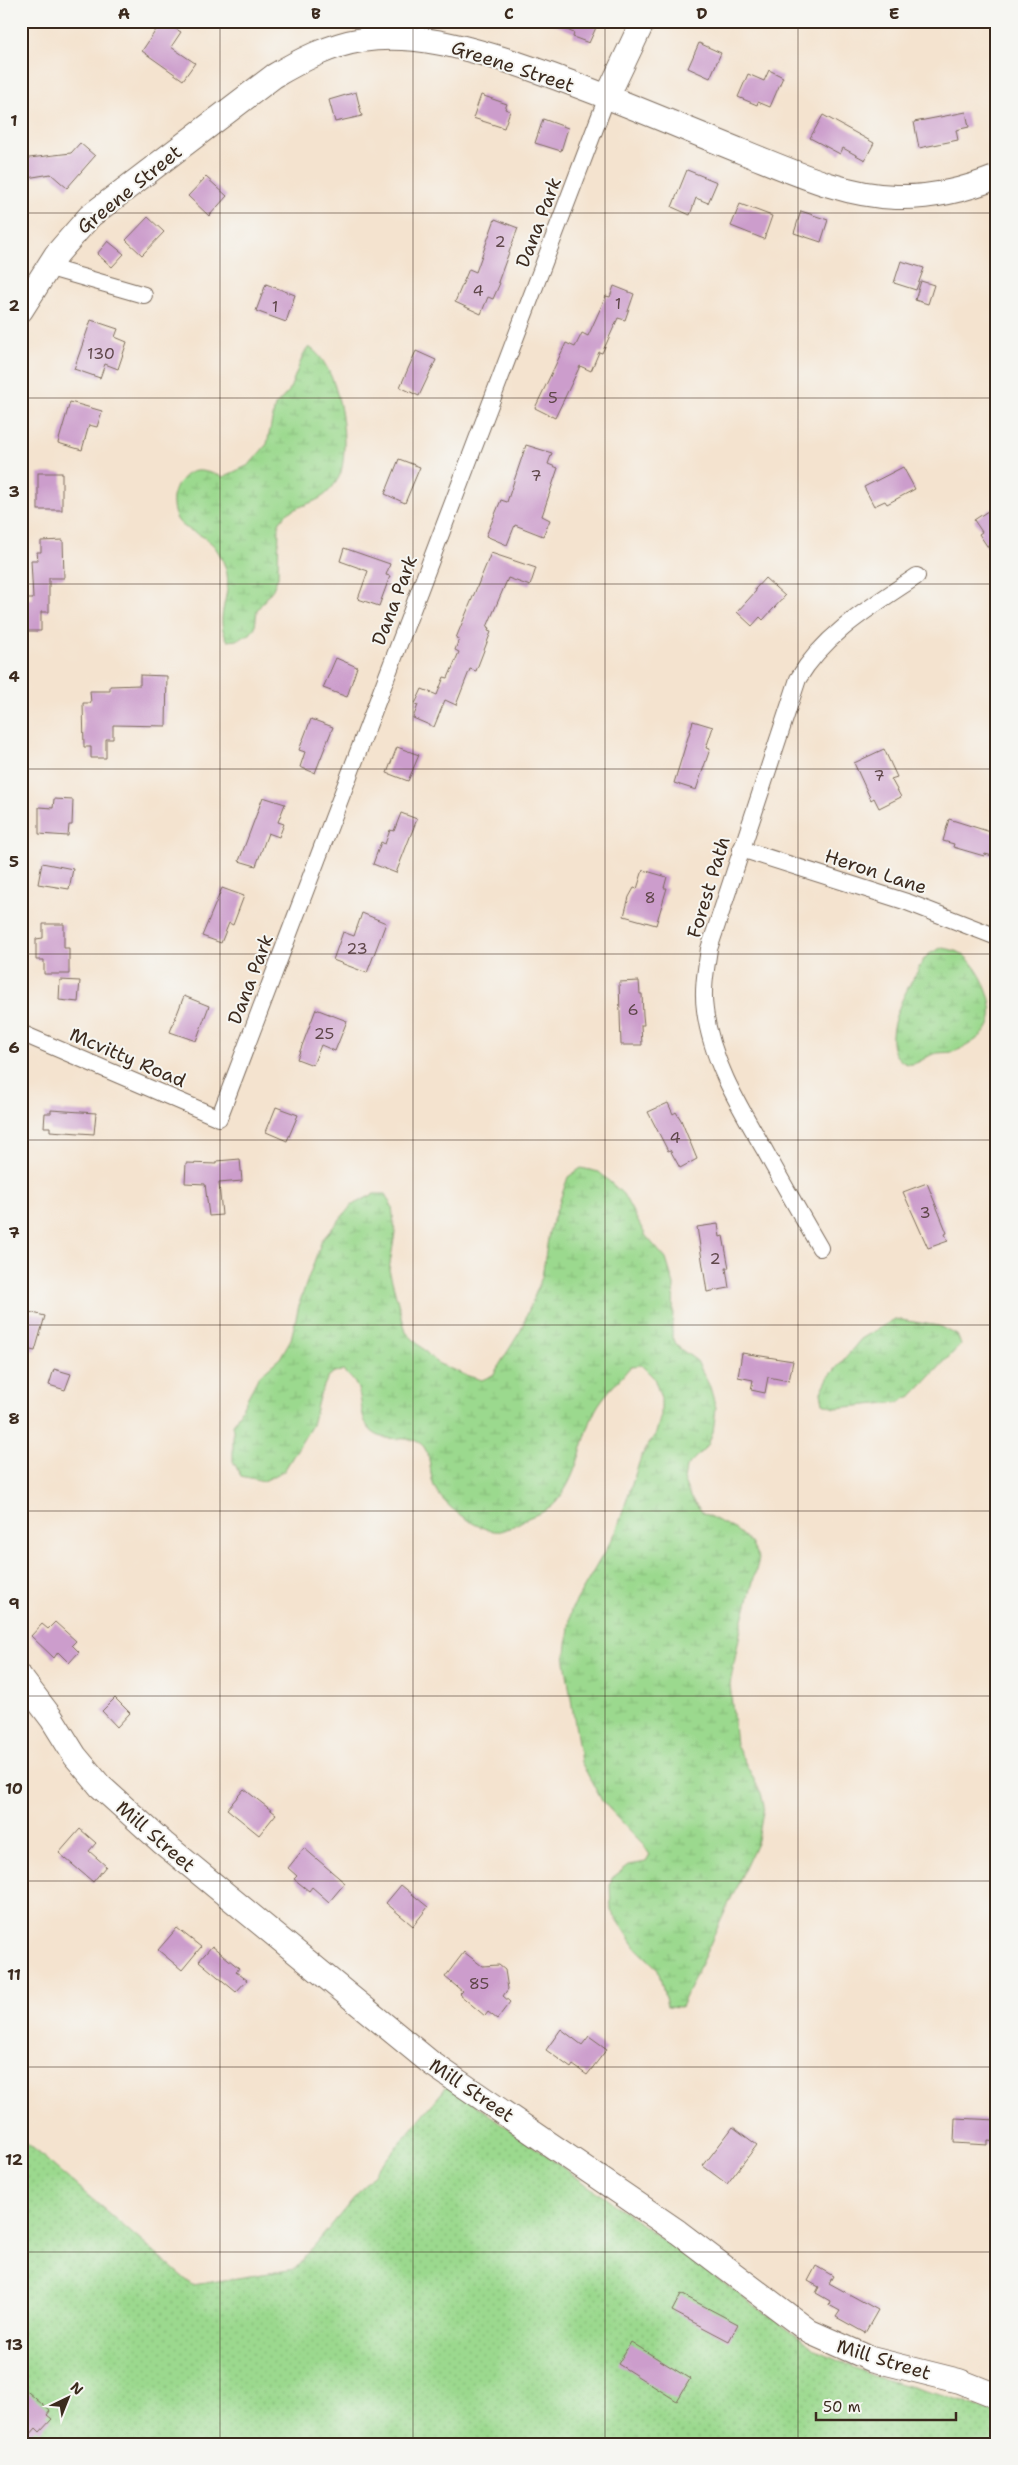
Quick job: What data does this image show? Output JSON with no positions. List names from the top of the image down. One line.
{"streets":{"street":["Greene Street","Dana Park","Heron Lane","Forest Path","Mcvitty Road","Mill Street"]},"crossings":[["Greene Street","Dana Park"],["Dana Park","Mcvitty Road"],["Heron Lane","Forest Path"]],"house_numbers":["2","4","1","1","130","5","7","7","8","23","6","25","4","3","2","85"],"scale_bar":"50 m","north":"top right","grid":{"columns":["A","B","C","D","E"],"rows":["1","2","3","4","5","6","7","8","9","10","11","12","13"]}}
